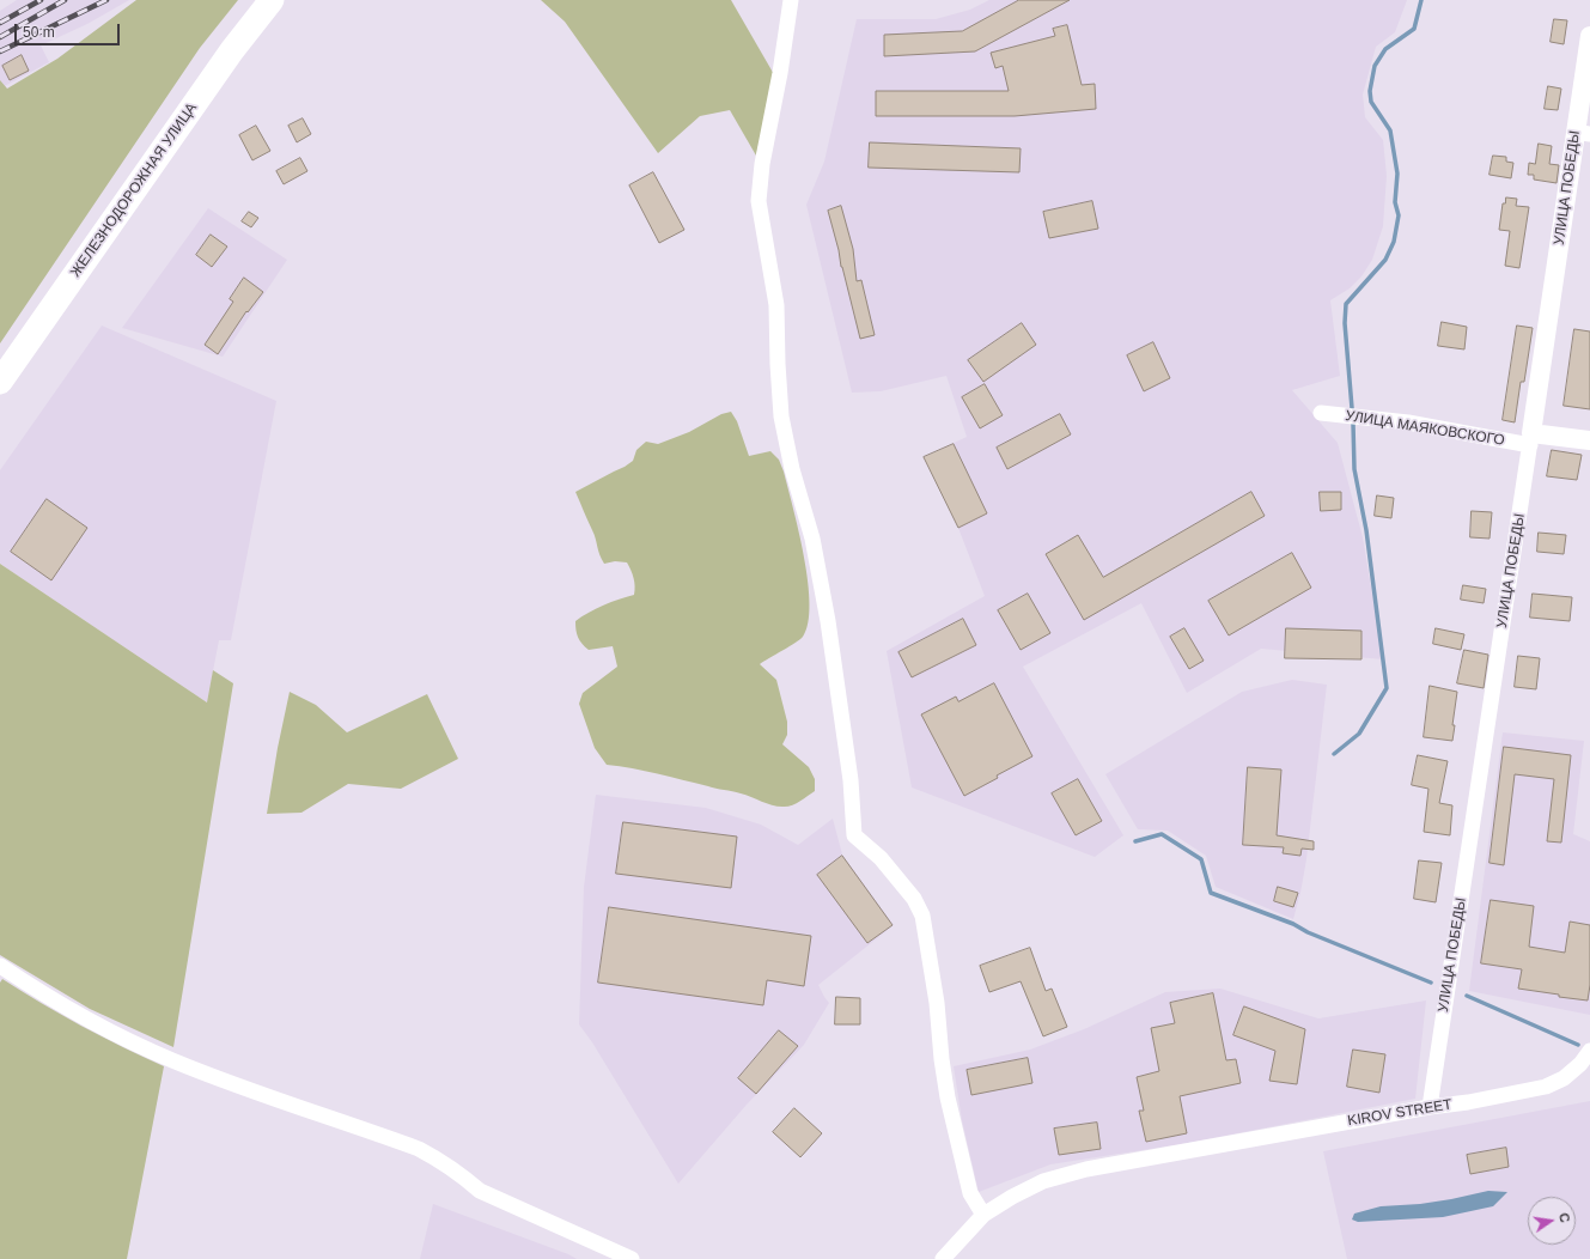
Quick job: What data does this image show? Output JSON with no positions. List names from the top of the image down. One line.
{"streets":{"main road":["ЖЕЛЕЗНОДОРОЖНАЯ УЛИЦА"],"street":["УЛИЦА ПОБЕДЫ","УЛИЦА МАЯКОВСКОГО","KIROV STREET"]},"crossings":[["УЛИЦА ПОБЕДЫ","УЛИЦА МАЯКОВСКОГО"],["УЛИЦА ПОБЕДЫ","KIROV STREET"]],"scale_bar":"50 m","north":"right"}
